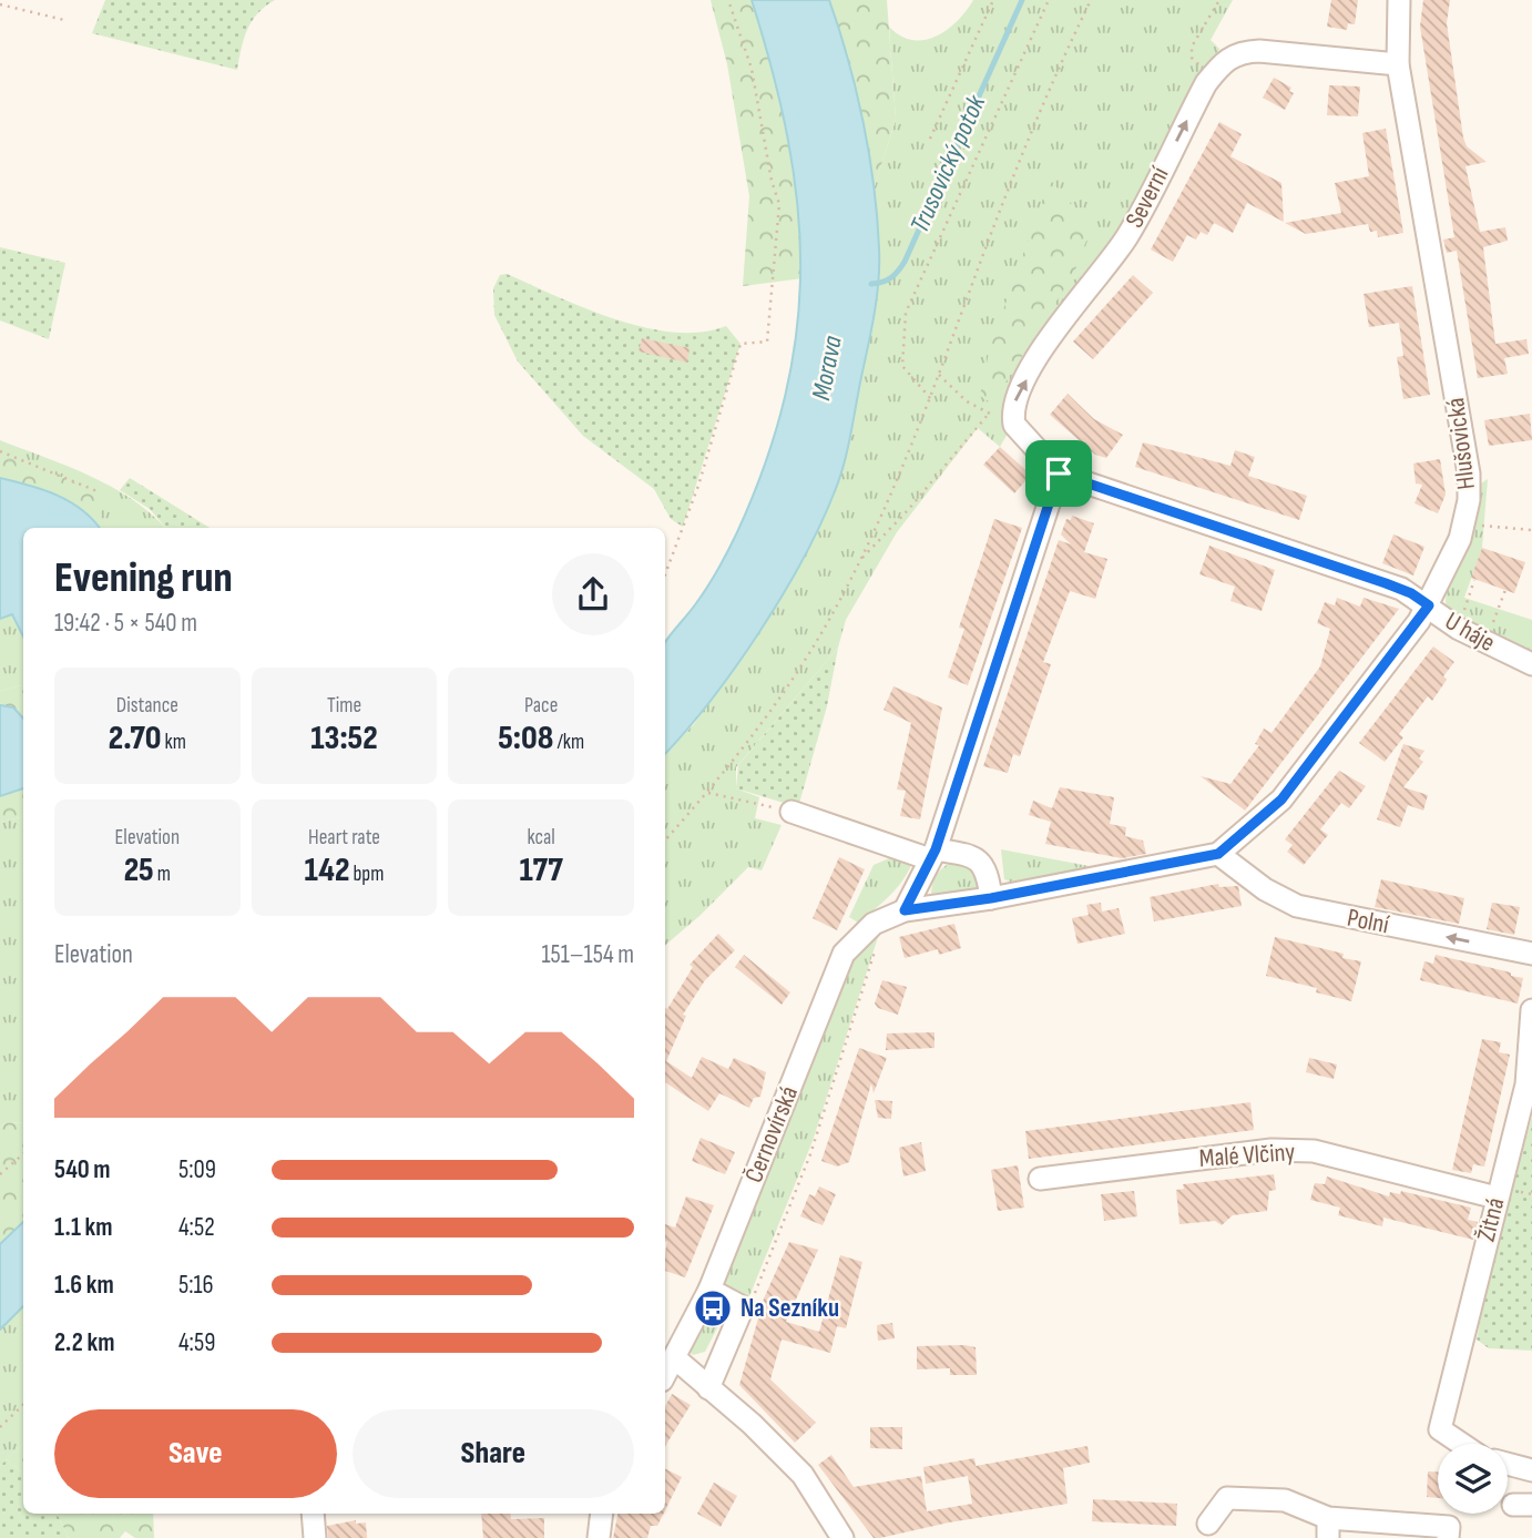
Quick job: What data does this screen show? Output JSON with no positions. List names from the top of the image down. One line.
{"streets":{"street":["Severní","Hlušovická","U háje","Polní","Černovírská","Malé Vlčiny","Žitná"]},"crossings":[["Severní","Hlušovická"],["Hlušovická","U háje"],["Hlušovická","Polní"],["Hlušovická","Černovírská"],["Malé Vlčiny","Žitná"]],"one_way":["Severní","Polní"],"water":["Trusovický potok","Morava"],"places":{"bus stop":["Na Sezníku"]},"page":{"heading":["Evening run","19:42 · 5 × 540 m"],"stats":[["Distance","2.70 km"],["Time","13:52"],["Pace","5:08 /km"],["Elevation","25 m"],["Heart rate","142 bpm"],["kcal","177"]],"chart":["Elevation","151–154 m"],"list":[{"name":"540 m","note":"5:09"},{"name":"1.1 km","note":"4:52"},{"name":"1.6 km","note":"5:16"},{"name":"2.2 km","note":"4:59"}],"buttons":["Save","Share"]}}
